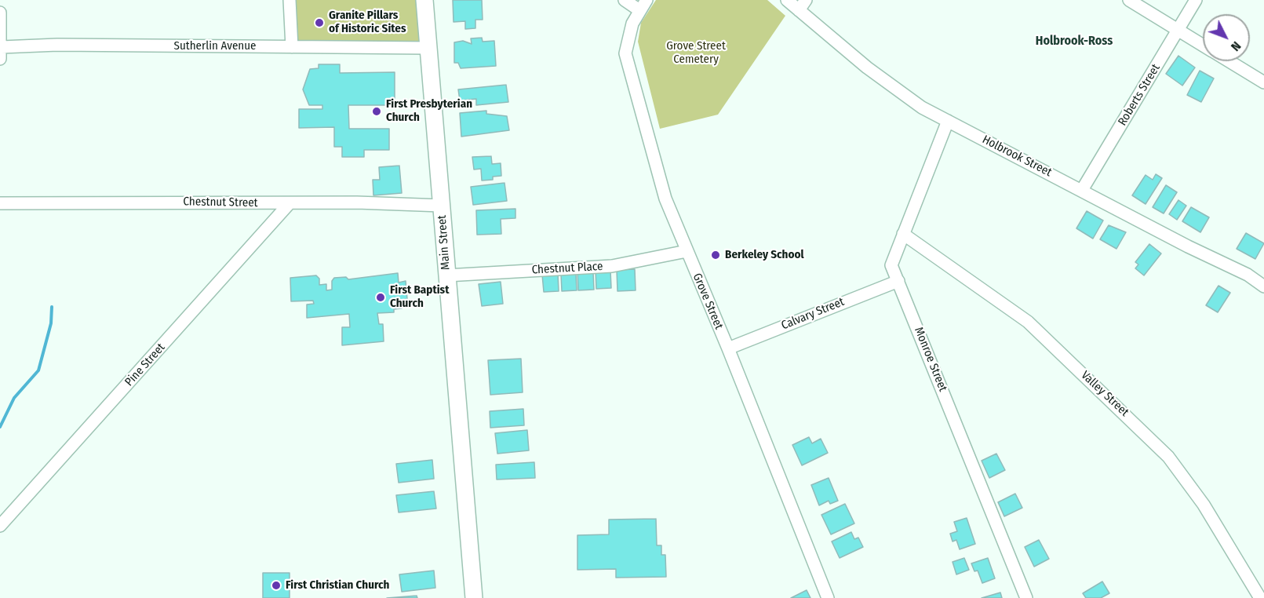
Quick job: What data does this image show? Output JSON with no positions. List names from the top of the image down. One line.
{"streets":{"main road":["Main Street"],"street":["Sutherlin Avenue","Roberts Street","Holbrook Street","Chestnut Street","Chestnut Place","Grove Street","Calvary Street","Monroe Street","Pine Street","Valley Street"]},"crossings":[["Sutherlin Avenue","Main Street"],["Roberts Street","Holbrook Street"],["Holbrook Street","Monroe Street"],["Chestnut Street","Main Street"],["Chestnut Street","Pine Street"],["Main Street","Chestnut Place"],["Chestnut Place","Grove Street"],["Grove Street","Calvary Street"],["Calvary Street","Monroe Street"],["Monroe Street","Valley Street"]],"districts":["Holbrook-Ross"],"parks":["Grove Street Cemetery"],"places":["Granite Pillars of Historic Sites","First Presbyterian Church","Berkeley School","First Baptist Church","First Christian Church"],"north":"bottom right"}
